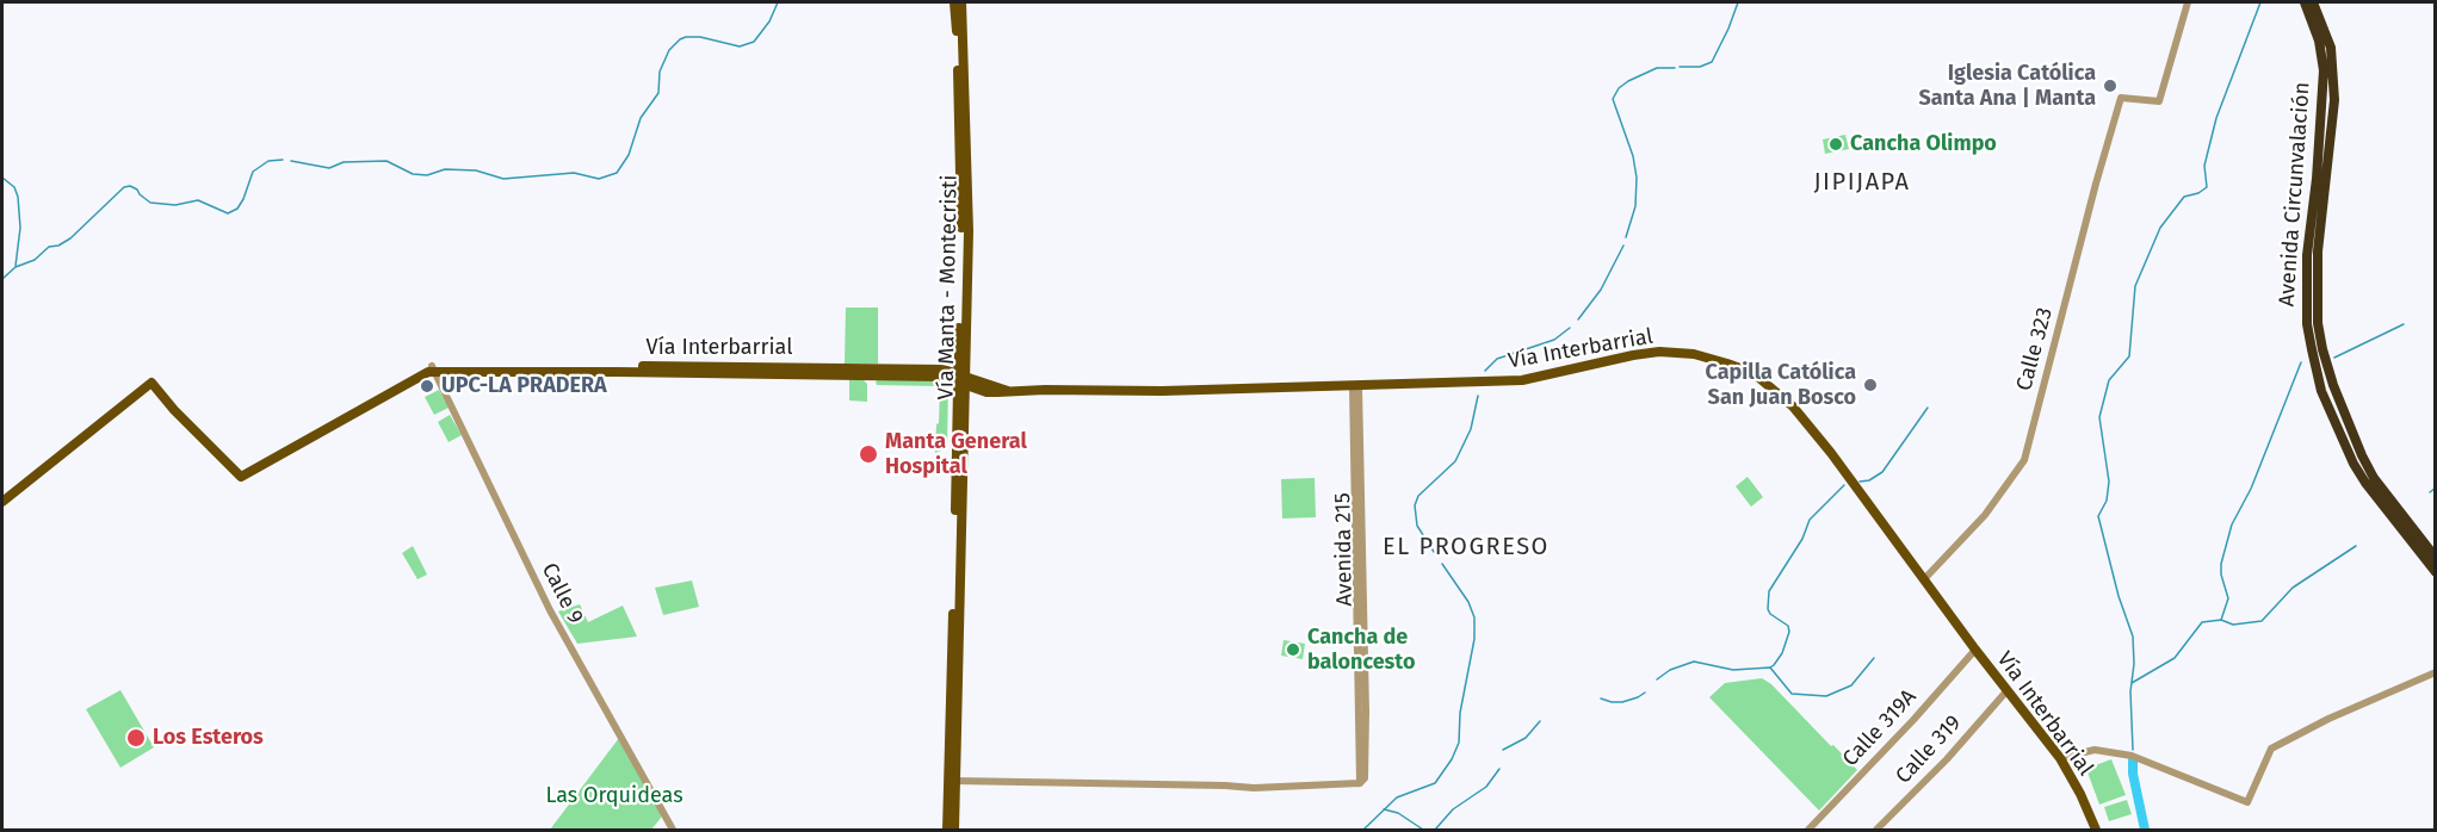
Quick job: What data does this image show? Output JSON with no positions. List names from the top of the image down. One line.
{"streets":{"highway":["Avenida Circunvalación"],"main road":["Vía Manta - Montecristi","Vía Interbarrial"],"street":["Calle 323","Avenida 215","Calle 9","Calle 319A","Calle 319"]},"crossings":[["Vía Manta - Montecristi","Vía Interbarrial"],["Vía Manta - Montecristi","Avenida 215"],["Vía Interbarrial","Calle 323"],["Vía Interbarrial","Avenida 215"],["Vía Interbarrial","Calle 9"],["Vía Interbarrial","Calle 319A"],["Vía Interbarrial","Calle 319"]],"districts":["JIPIJAPA","EL PROGRESO"],"parks":["Las Orquideas"],"places":["Iglesia Católica Santa Ana | Manta","Cancha Olimpo","Capilla Católica San Juan Bosco","UPC-LA PRADERA","Manta General Hospital","Cancha de baloncesto","Los Esteros"]}
